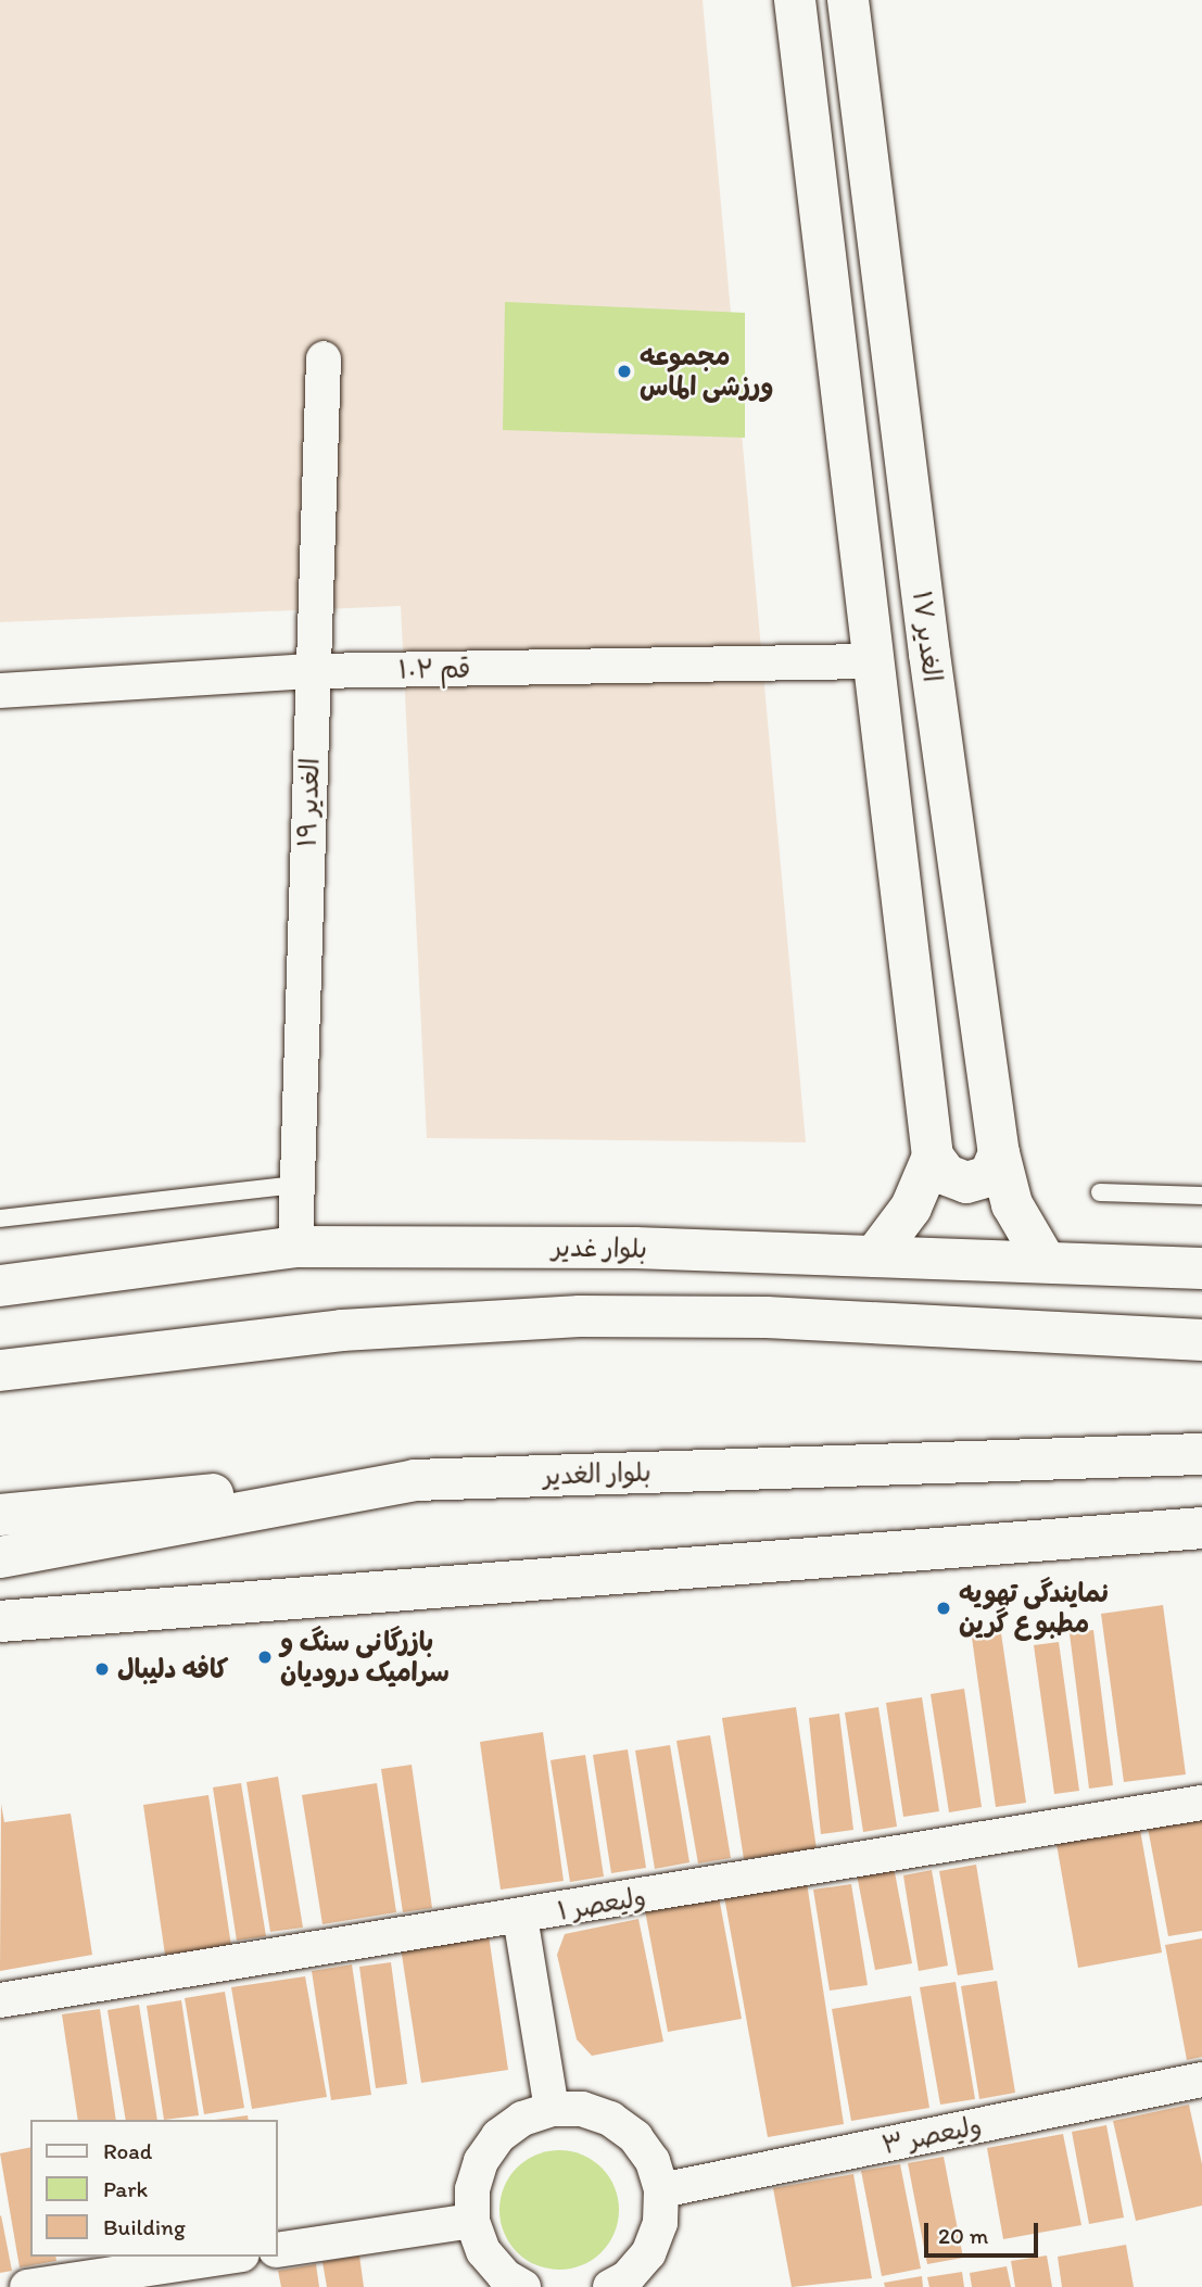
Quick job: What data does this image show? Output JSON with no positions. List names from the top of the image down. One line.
{"streets":{"main road":["الغدیر ۱۷","بلوار غدیر","بلوار الغدیر"],"street":["قم ۱۰۲","الغدیر ۱۹","ولیعصر ۱","ولیعصر ۳"]},"crossings":[["الغدیر ۱۷","بلوار غدیر"],["قم ۱۰۲","الغدیر ۱۹"],["الغدیر ۱۹","بلوار غدیر"]],"places":["مجموعه ورزشی الماس","نمایندگی تهویه مطبوع گرین","بازرگانی سنگ و سرامیک درودیان","کافه دلیبال"],"legend":["Road","Park","Building"],"scale_bar":"20 m"}
